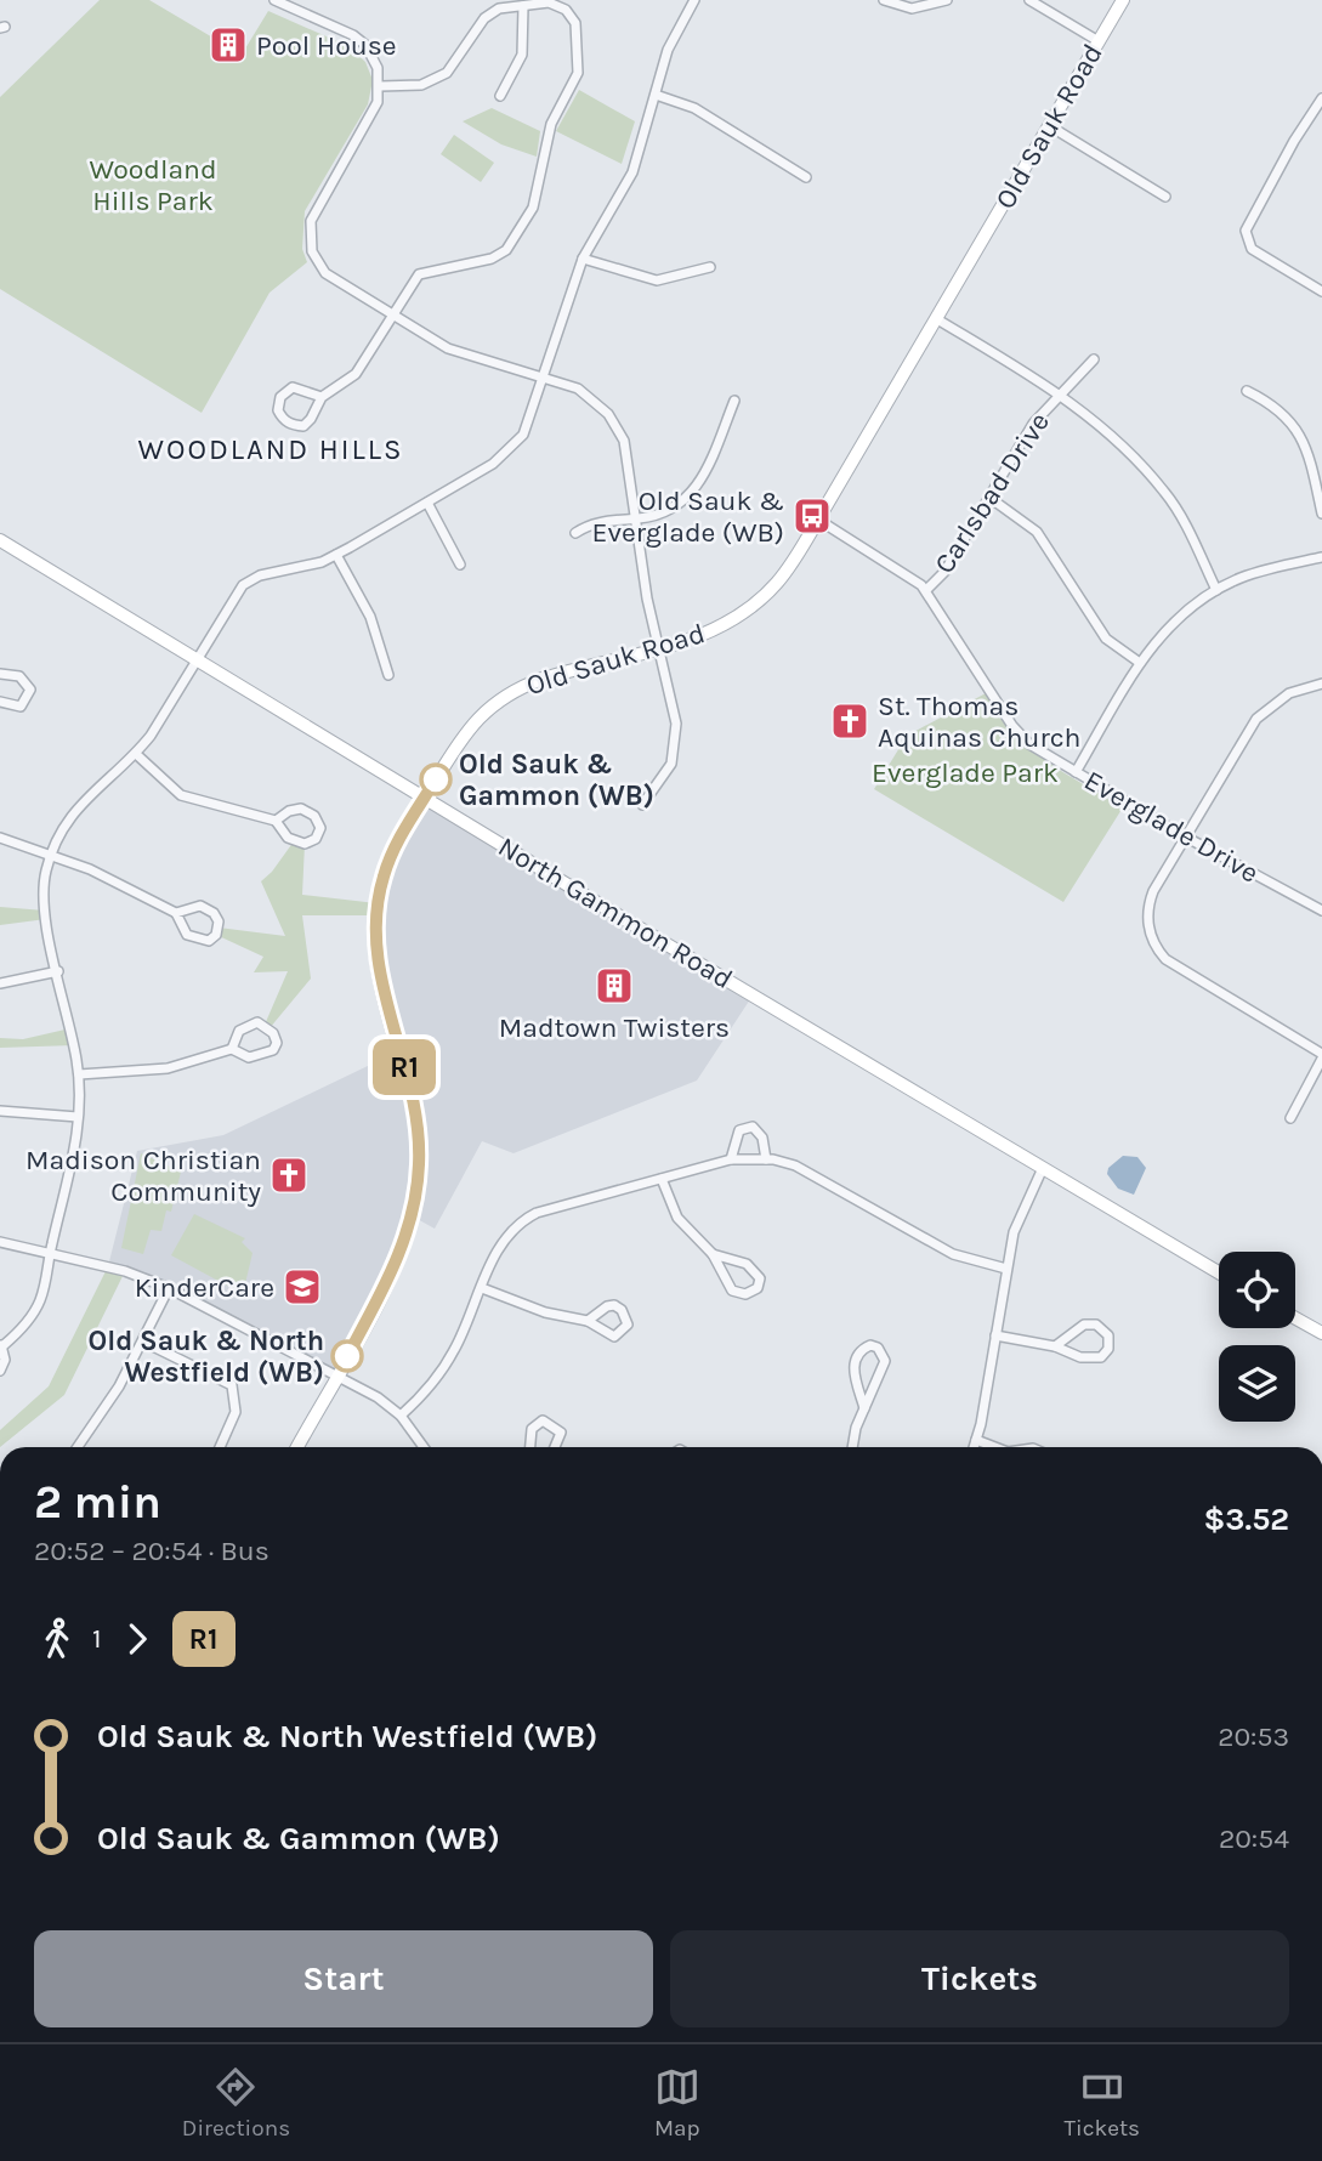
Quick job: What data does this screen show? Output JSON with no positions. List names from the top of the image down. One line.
{"streets":{"street":["Old Sauk Road","Carlsbad Drive","Everglade Drive","North Gammon Road"]},"crossings":[["Old Sauk Road","Everglade Drive"],["Old Sauk Road","North Gammon Road"],["Carlsbad Drive","Everglade Drive"]],"districts":["WOODLAND HILLS"],"parks":["Woodland Hills Park","Everglade Park"],"places":{"building":["Pool House","Madtown Twisters"],"bus stop":["Old Sauk & Everglade (WB)"],"church":["St. Thomas Aquinas Church","Madison Christian Community"],"other":["Old Sauk & Gammon (WB)","Old Sauk & North Westfield (WB)"],"school or university":["KinderCare"]},"lines":["bus line R1"],"page":{"on_map":"R1","heading":["2 min","20:52 – 20:54 · Bus","$3.52"],"legs":["1","R1"],"list":[{"name":"Old Sauk & North Westfield (WB)","value":"20:53"},{"name":"Old Sauk & Gammon (WB)","value":"20:54"}],"buttons":["Start","Tickets"],"tabs":["Directions","Map","Tickets"]}}
